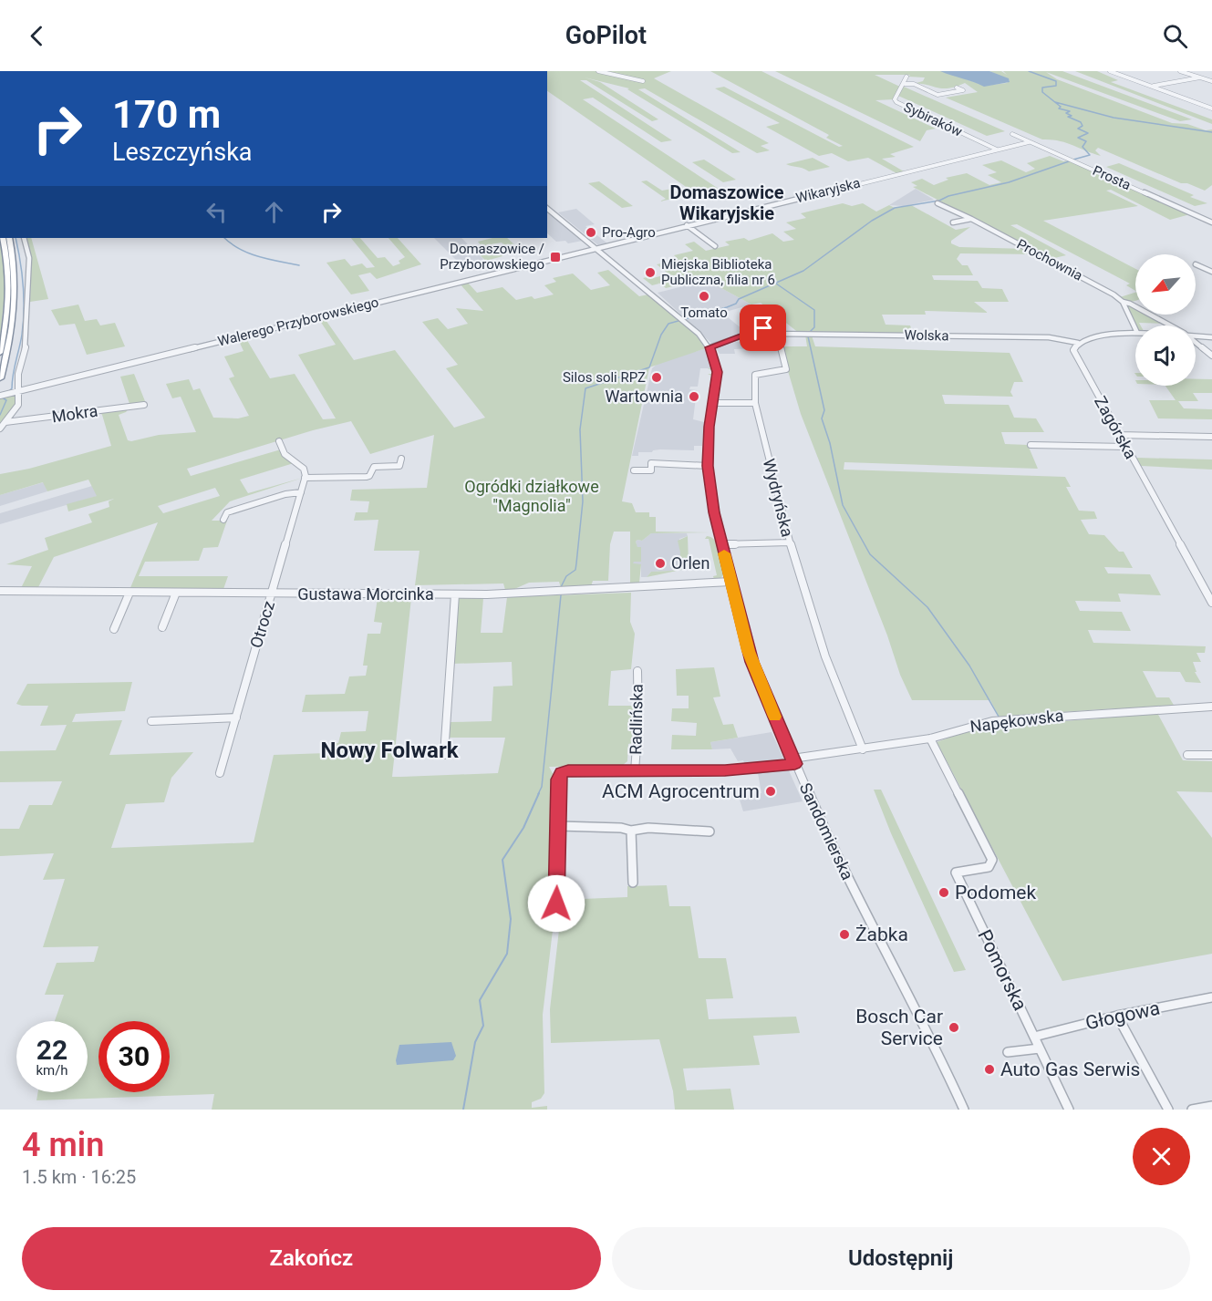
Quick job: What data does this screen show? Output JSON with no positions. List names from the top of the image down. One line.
{"streets":{"street":["Sybiraków","Prosta","Wikaryjska","Prochownia","Walerego Przyborowskiego","Wolska","Mokra","Zagórska","Wydryńska","Gustawa Morcinka","Otrocz","Radlińska","Napękowska","Sandomierska","Pomorska","Głogowa"]},"crossings":[["Sybiraków","Wikaryjska"],["Prosta","Wikaryjska"],["Wikaryjska","Walerego Przyborowskiego"],["Wolska","Zagórska"],["Wolska","Wydryńska"],["Wydryńska","Napękowska"],["Gustawa Morcinka","Otrocz"],["Gustawa Morcinka","Sandomierska"],["Radlińska","Napękowska"],["Radlińska","Sandomierska"],["Napękowska","Sandomierska"],["Napękowska","Pomorska"],["Pomorska","Głogowa"]],"districts":["Domaszowice Wikaryjskie","Nowy Folwark"],"parks":["Ogródki działkowe \"Magnolia\""],"places":{"other":["Pro-Agro","Miejska Biblioteka Publiczna, filia nr 6","Tomato","Silos soli RPZ","Wartownia","Orlen","ACM Agrocentrum","Podomek","Żabka","Bosch Car Service","Auto Gas Serwis"],"transit":["Domaszowice / Przyborowskiego"]},"north":"bottom left","page":{"header":"GoPilot","turn":["170 m","Leszczyńska"],"speed":"22 km/h","limit":"30","heading":["4 min","1.5 km · 16:25"],"buttons":["Zakończ","Udostępnij"]}}
